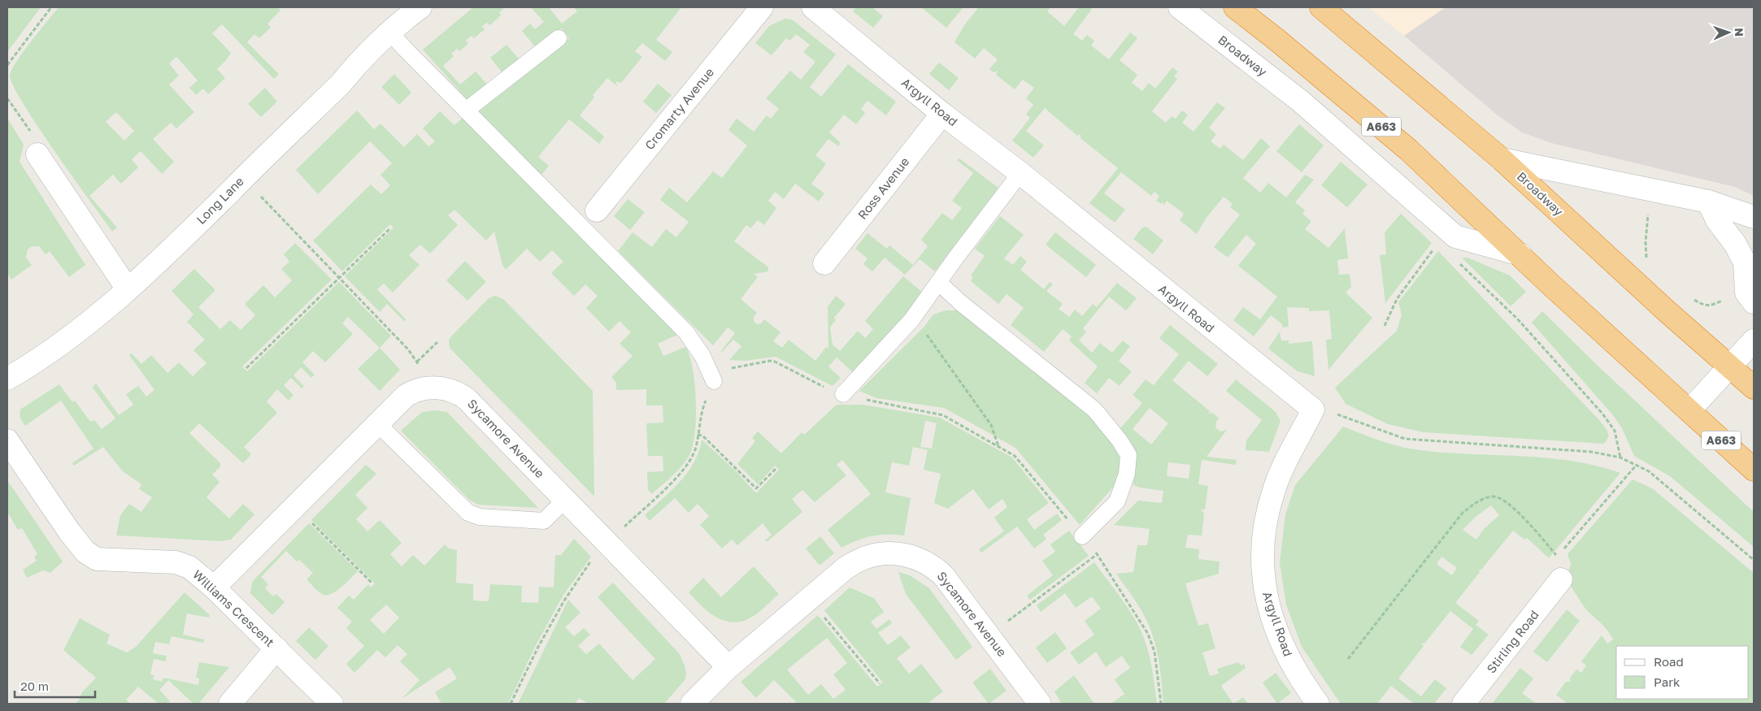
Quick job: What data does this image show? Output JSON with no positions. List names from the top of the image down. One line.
{"streets":{"highway":["Broadway","A663"],"street":["Argyll Road","Cromarty Avenue","Ross Avenue","Long Lane","Sycamore Avenue","Williams Crescent","Stirling Road"]},"crossings":[["Argyll Road","Ross Avenue"],["Sycamore Avenue","Williams Crescent"]],"legend":["Road","Park"],"scale_bar":"20 m","north":"right"}
